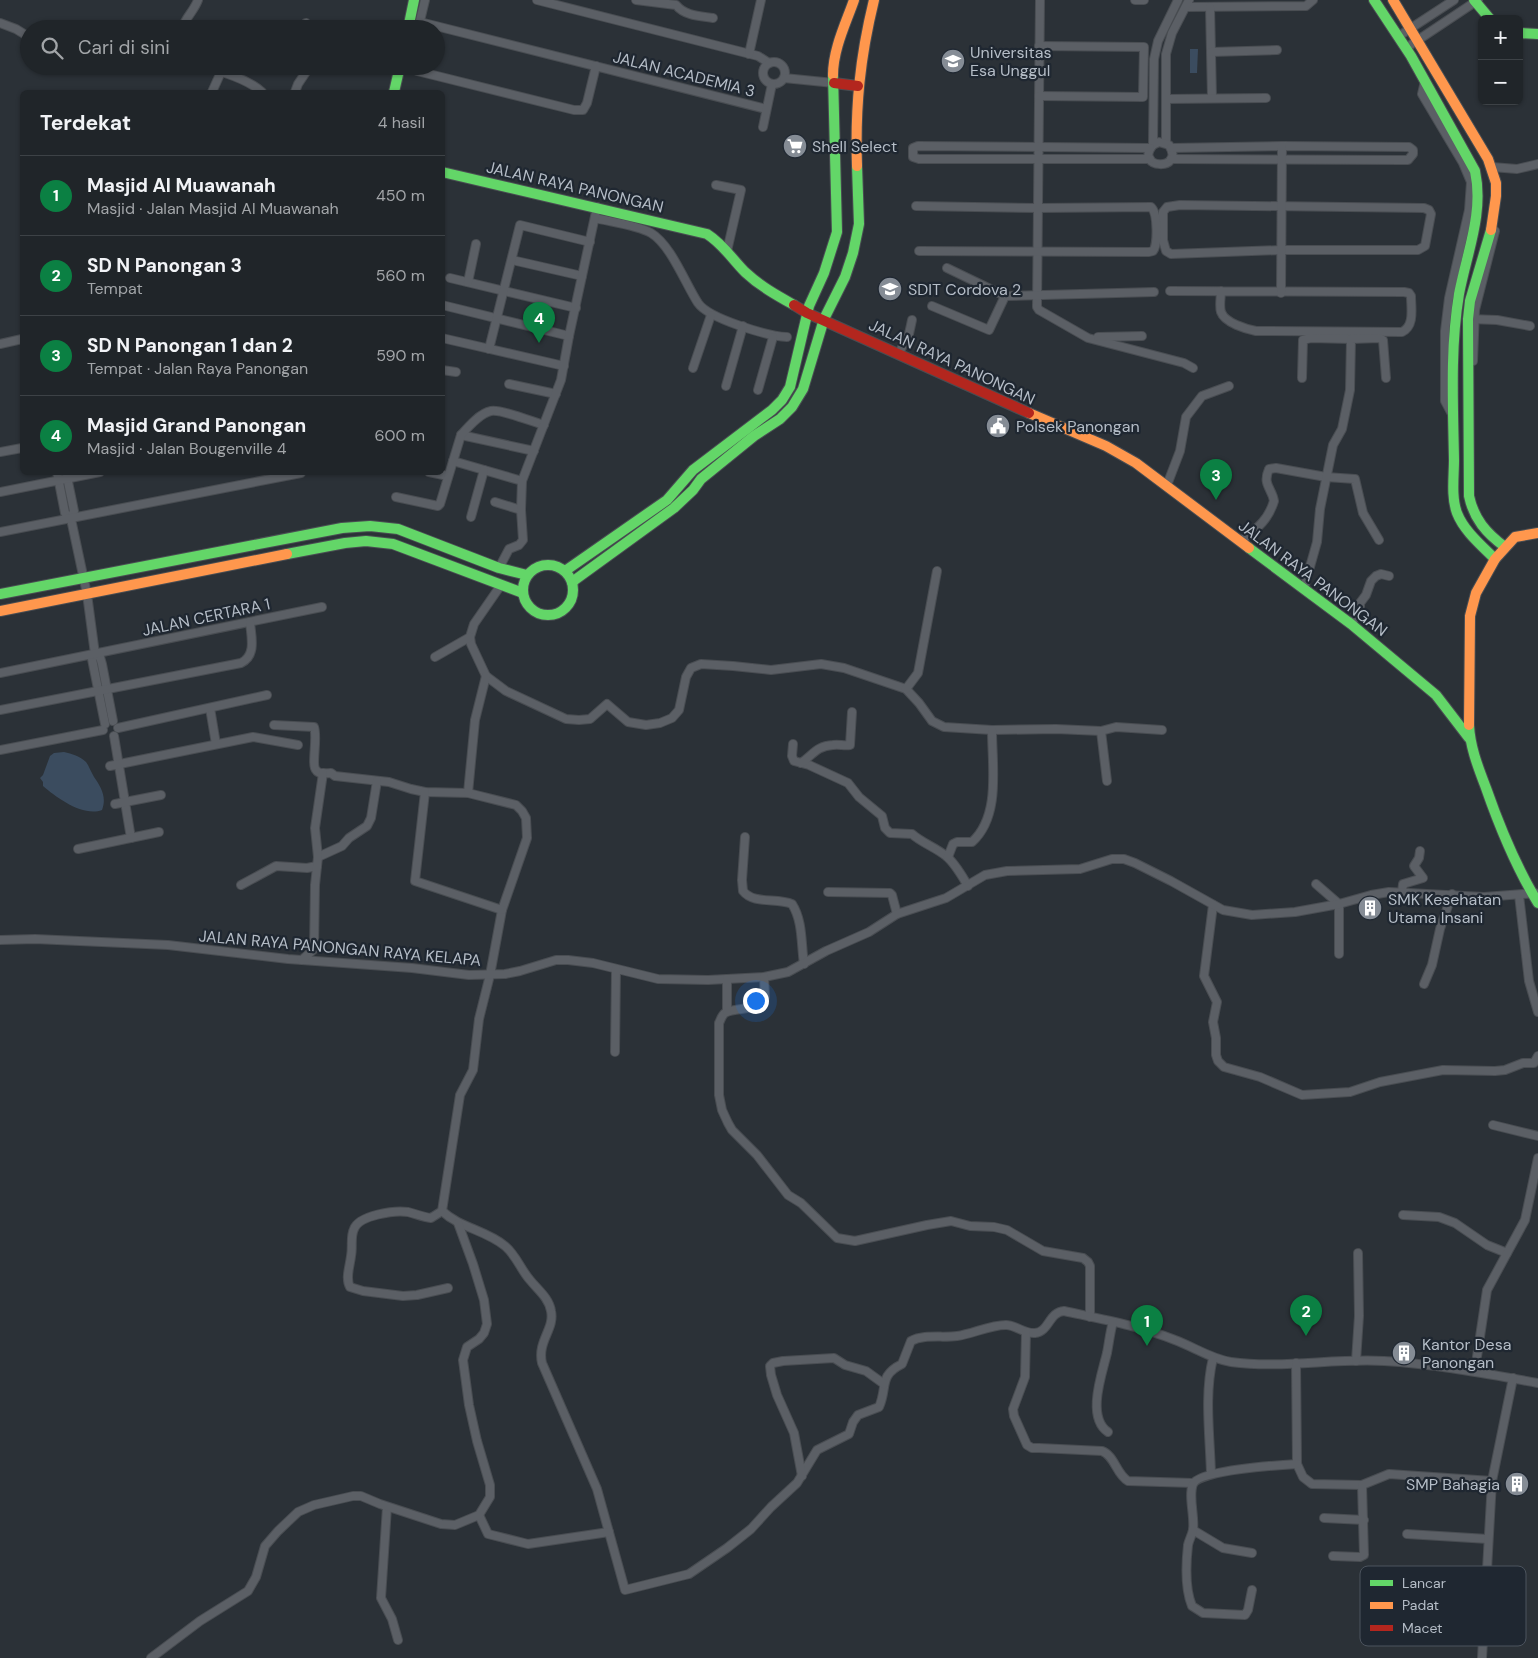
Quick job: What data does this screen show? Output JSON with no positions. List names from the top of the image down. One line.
{"streets":{"street":["JALAN ACADEMIA 3","JALAN RAYA PANONGAN","JALAN CERTARA 1","JALAN RAYA PANONGAN RAYA KELAPA"]},"crossings":[["JALAN RAYA PANONGAN","JALAN RAYA PANONGAN RAYA KELAPA"]],"places":{"school or university":["Universitas Esa Unggul","SDIT Cordova 2"],"supermarket":["Shell Select"],"public building":["Polsek Panongan"],"building":["SMK Kesehatan Utama Insani","Kantor Desa Panongan","SMP Bahagia"]},"legend":["Lancar","Padat","Macet"],"page":{"map_buttons":["+","−"],"search":"Cari di sini","heading":["Terdekat","4 hasil"],"list":[{"mark":"1","name":"Masjid Al Muawanah","note":"Masjid · Jalan Masjid Al Muawanah","value":"450 m"},{"mark":"2","name":"SD N Panongan 3","note":"Tempat","value":"560 m"},{"mark":"3","name":"SD N Panongan 1 dan 2","note":"Tempat · Jalan Raya Panongan","value":"590 m"},{"mark":"4","name":"Masjid Grand Panongan","note":"Masjid · Jalan Bougenville 4","value":"600 m"}],"pins":["4","3","2","1"]}}
